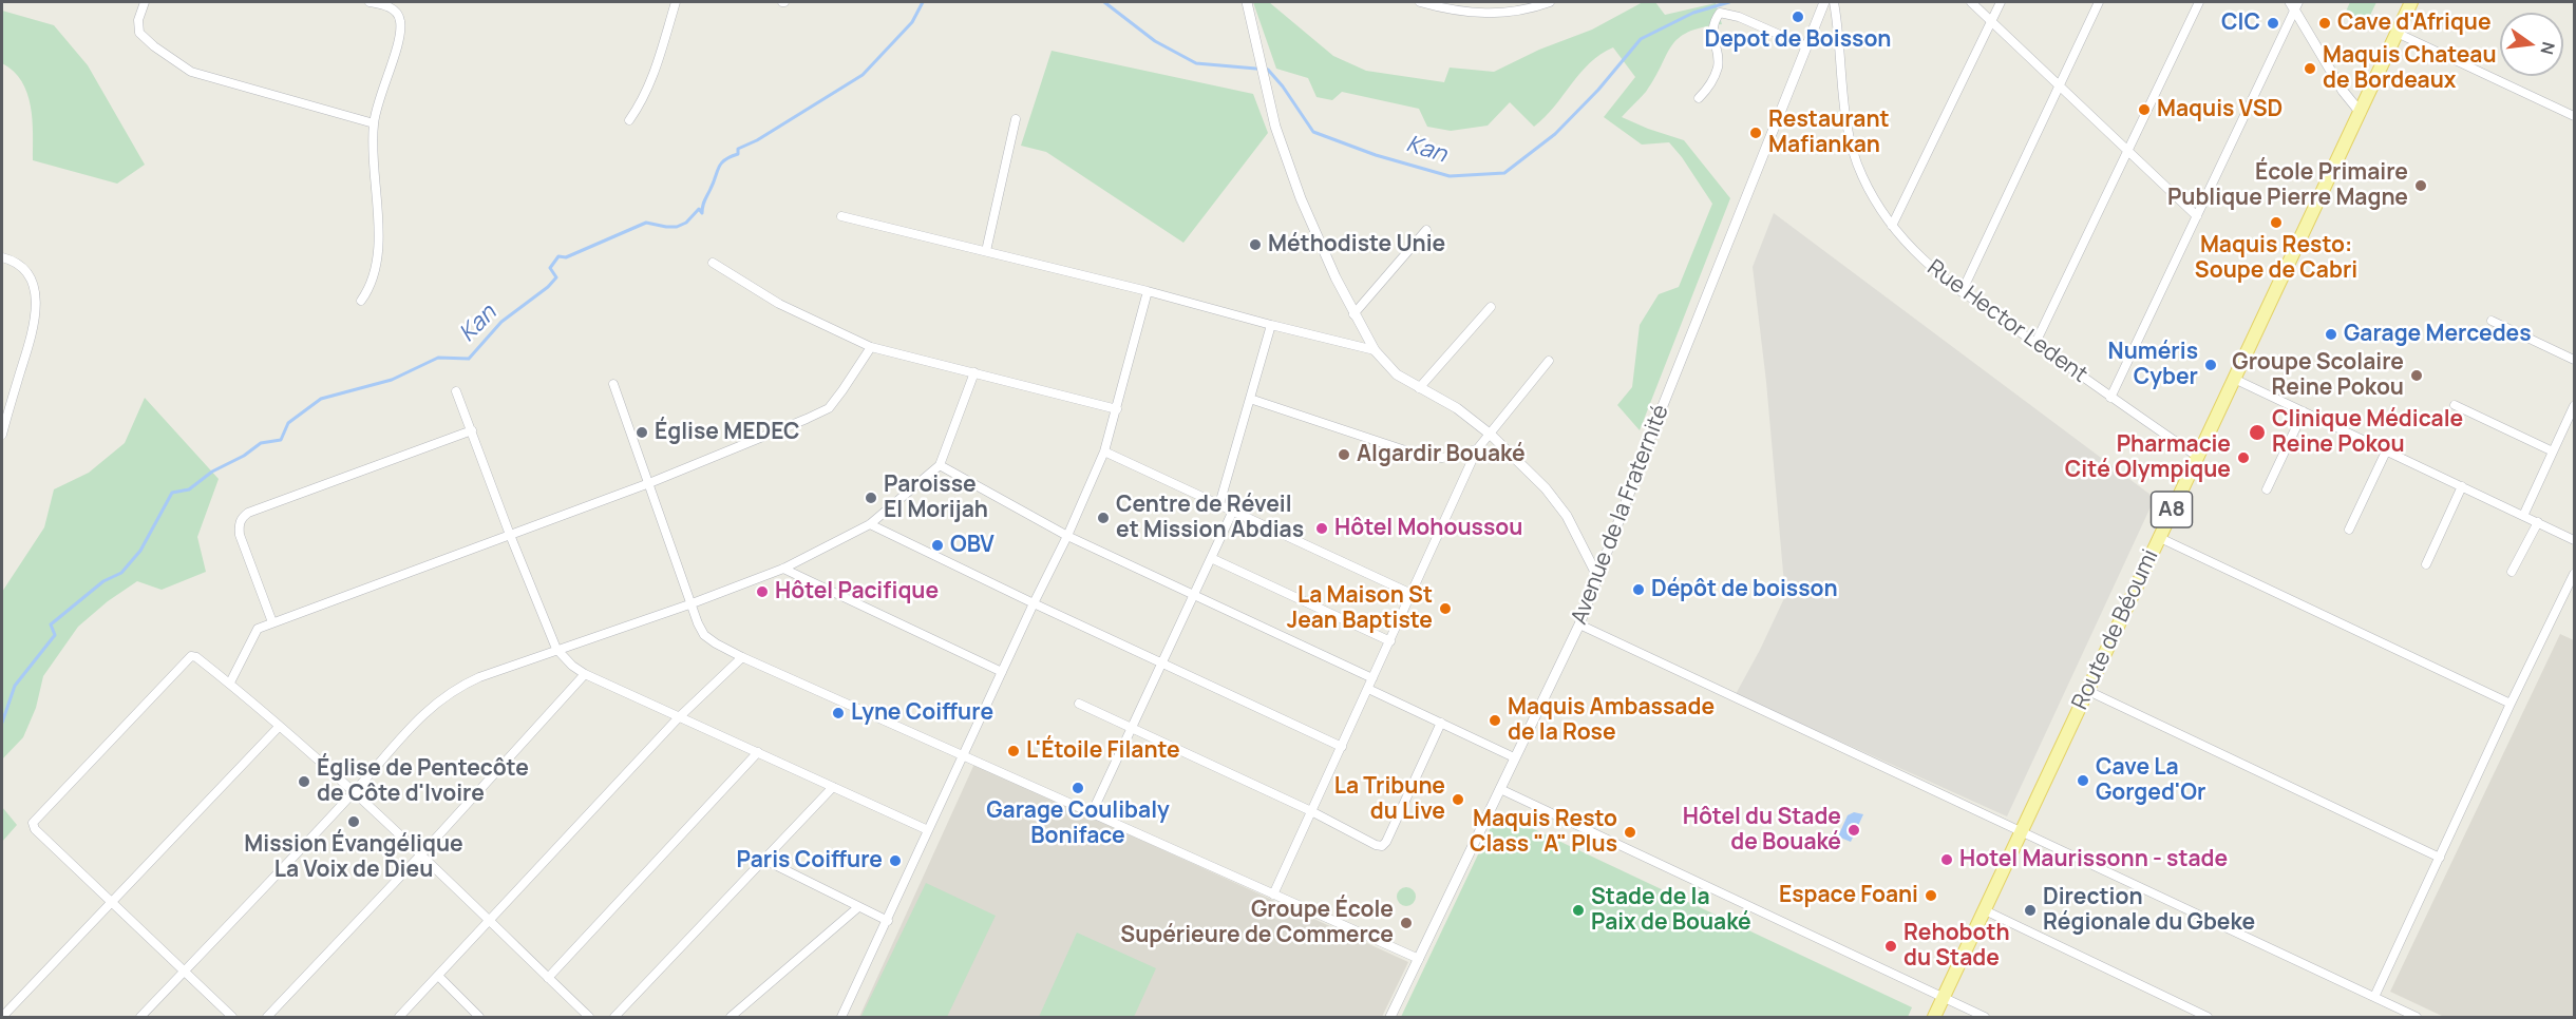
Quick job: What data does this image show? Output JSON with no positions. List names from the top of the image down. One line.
{"streets":{"main road":["A8","Route de Béoumi"],"street":["Rue Hector Ledent","Avenue de la Fraternité"]},"crossings":[["Rue Hector Ledent","Route de Béoumi"]],"water":["Kan"],"places":["Depot de Boisson","CIC","Cave d'Afrique","Maquis Chateau de Bordeaux","Maquis VSD","Restaurant Mafiankan","École Primaire Publique Pierre Magne","Maquis Resto: Soupe de Cabri","Méthodiste Unie","Garage Mercedes","Numéris Cyber","Groupe Scolaire Reine Pokou","Église MEDEC","Clinique Médicale Reine Pokou","Algardir Bouaké","Pharmacie Cité Olympique","Paroisse El Morijah","Centre de Réveil et Mission Abdias","Hôtel Mohoussou","OBV","Dépôt de boisson","Hôtel Pacifique","La Maison St Jean Baptiste","Lyne Coiffure","Maquis Ambassade de la Rose","L'Étoile Filante","Cave La Gorged'Or","Église de Pentecôte de Côte d'Ivoire","Garage Coulibaly Boniface","La Tribune du Live","Mission Évangélique La Voix de Dieu","Hôtel du Stade de Bouaké","Maquis Resto Class \"A\" Plus","Hotel Maurissonn - stade","Paris Coiffure","Espace Foani","Stade de la Paix de Bouaké","Direction Régionale du Gbeke","Groupe École Supérieure de Commerce","Rehoboth du Stade"],"north":"right"}
